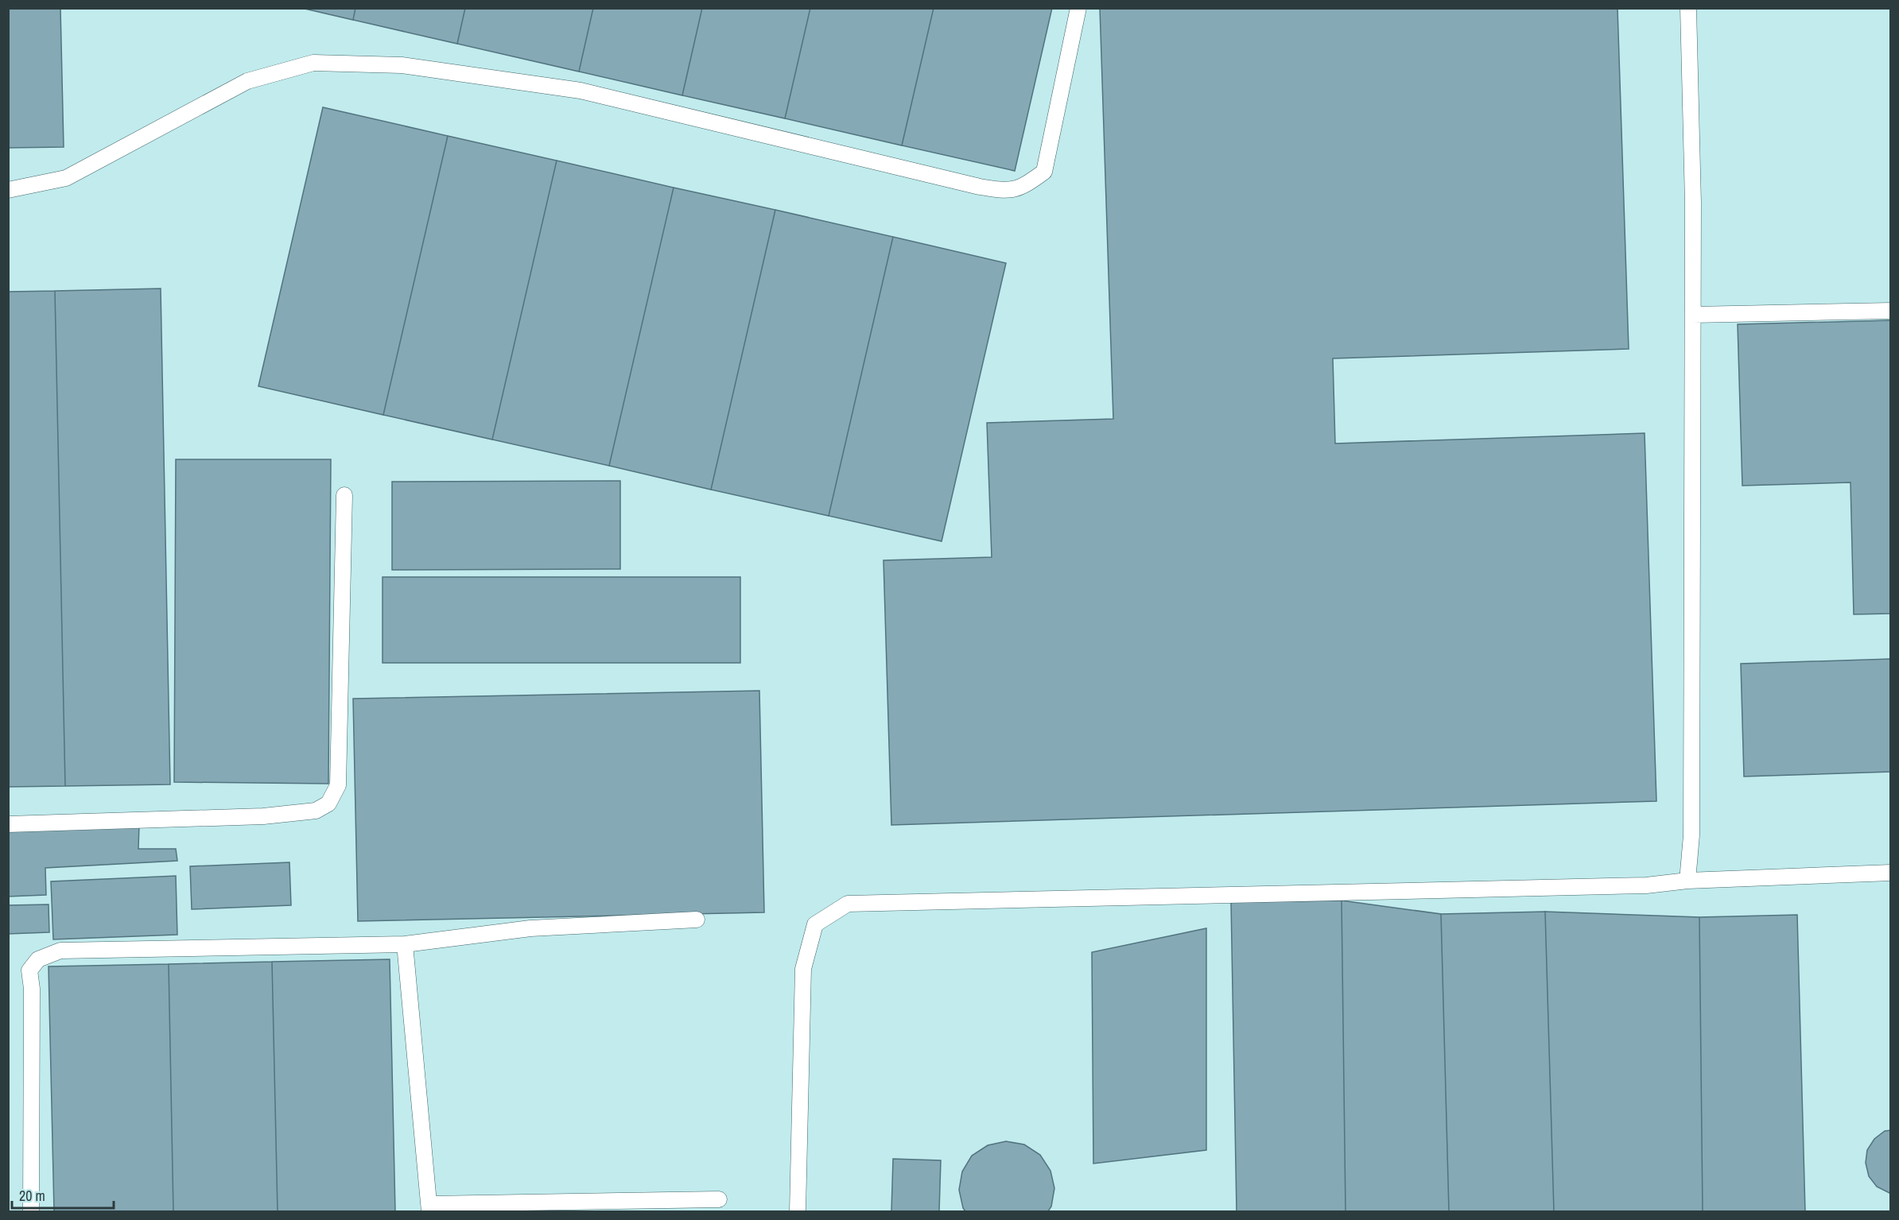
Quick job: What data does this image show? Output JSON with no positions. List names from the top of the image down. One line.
{"scale_bar":"20 m"}
